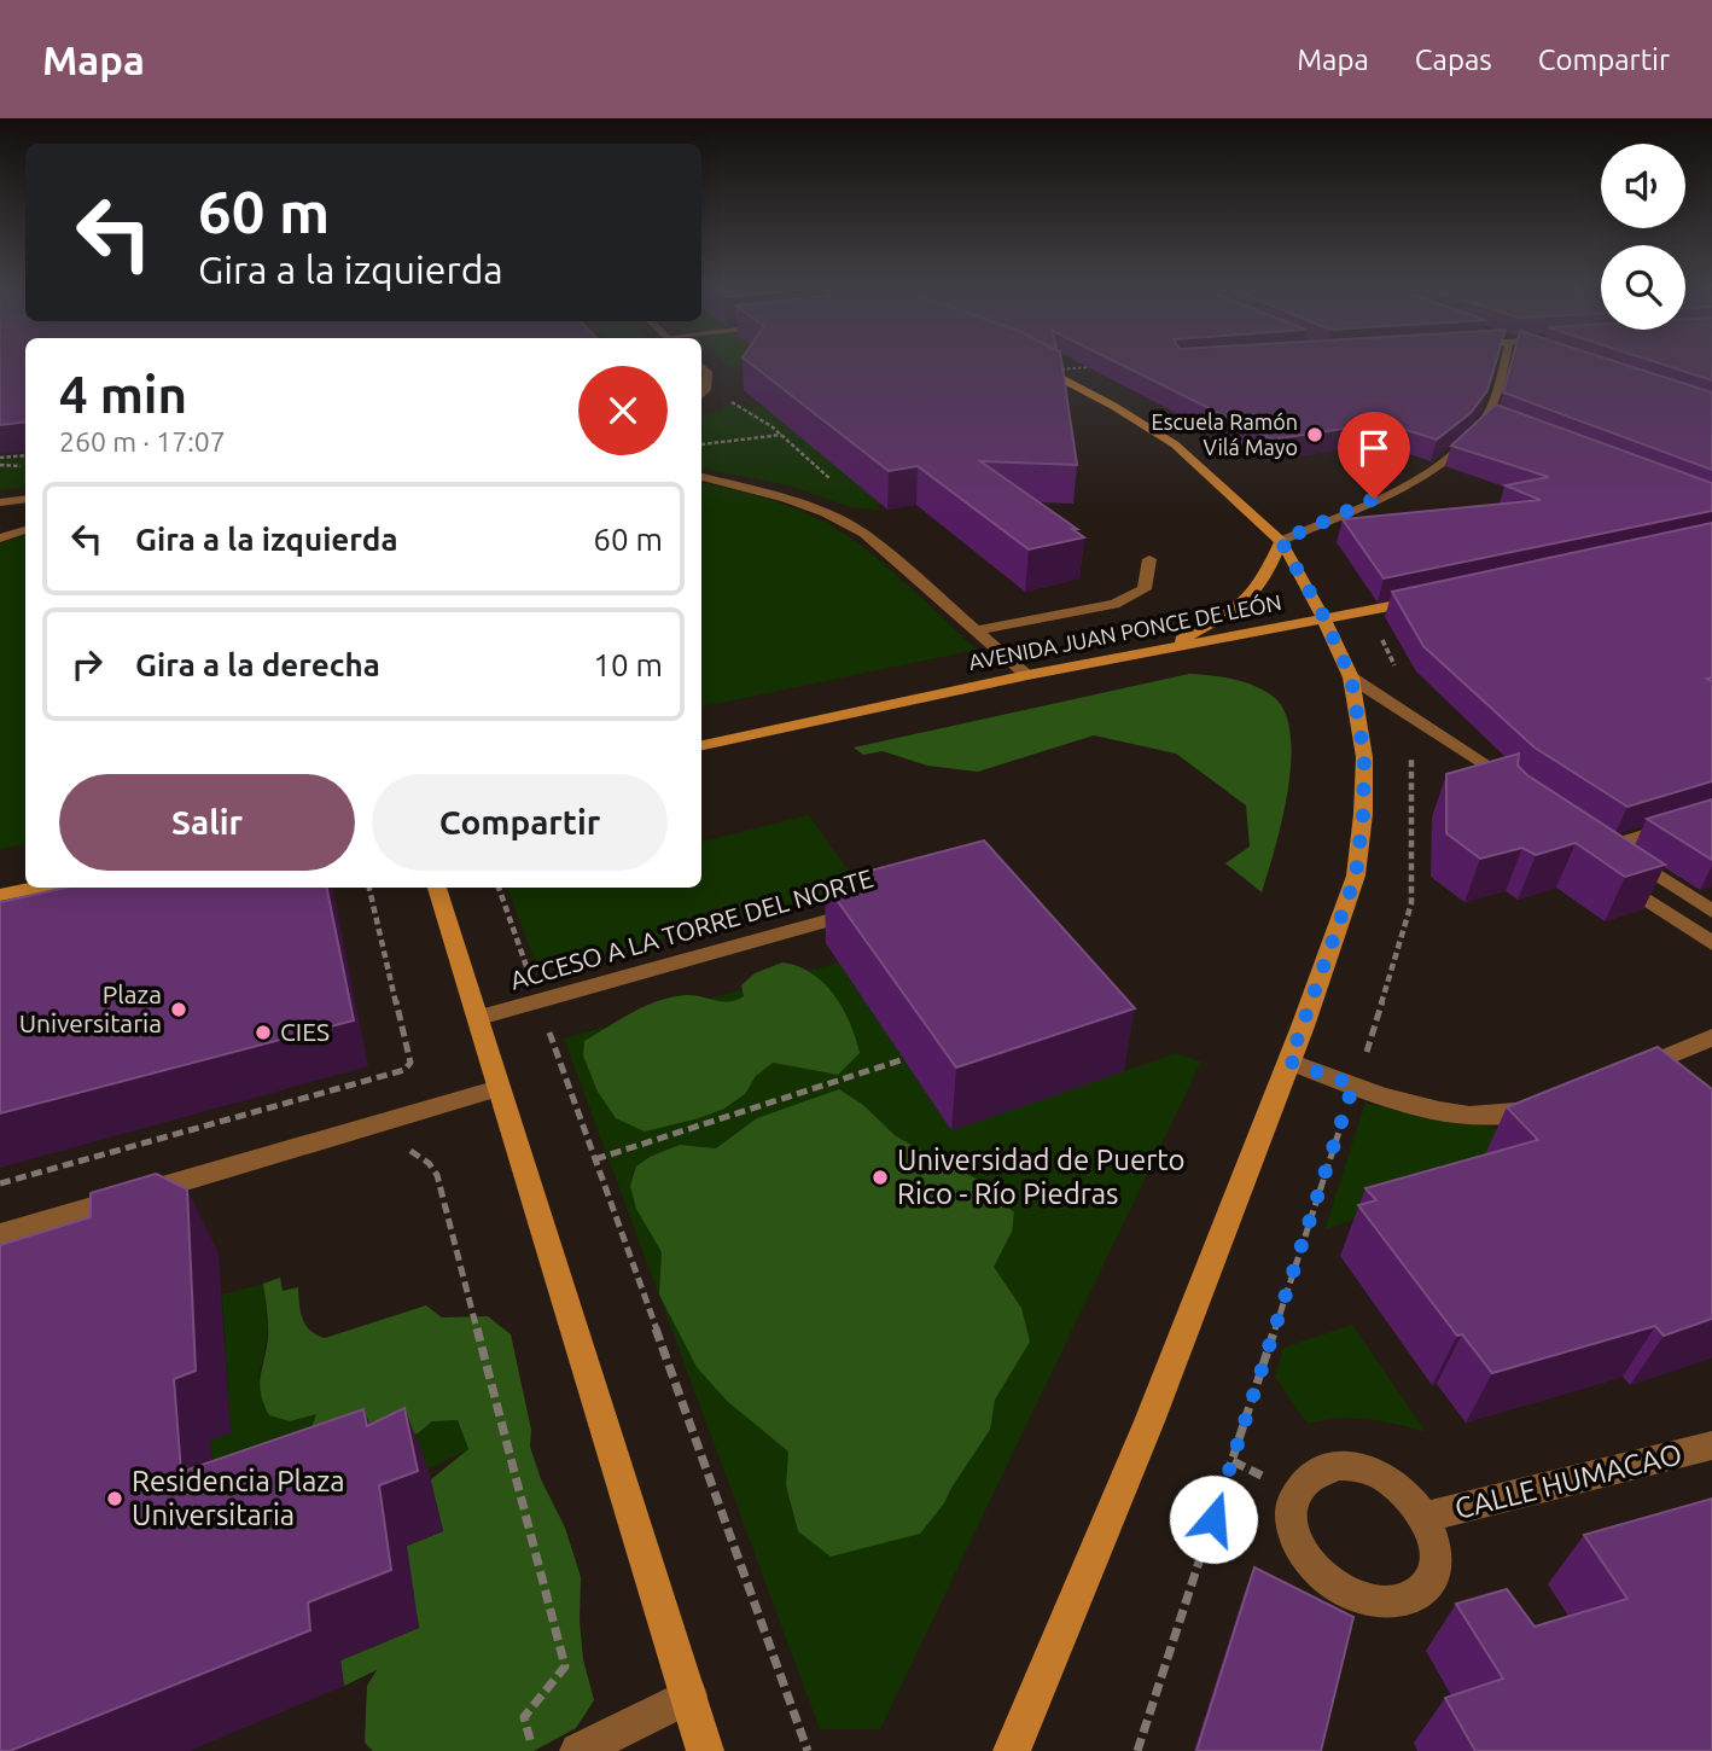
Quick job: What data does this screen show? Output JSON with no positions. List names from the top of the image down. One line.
{"streets":{"street":["AVENIDA JUAN PONCE DE LEÓN","ACCESO A LA TORRE DEL NORTE","CALLE HUMACAO"]},"places":["Escuela Ramón Vilá Mayo","Plaza Universitaria","CIES","Universidad de Puerto Rico - Río Piedras","Residencia Plaza Universitaria"],"page":{"header":"Mapa","nav":["Mapa","Capas","Compartir"],"turn":["60 m","Gira a la izquierda"],"heading":["4 min","260 m · 17:07"],"list":[{"name":"Gira a la izquierda","value":"60 m"},{"name":"Gira a la derecha","value":"10 m"}],"buttons":["Salir","Compartir"]}}
